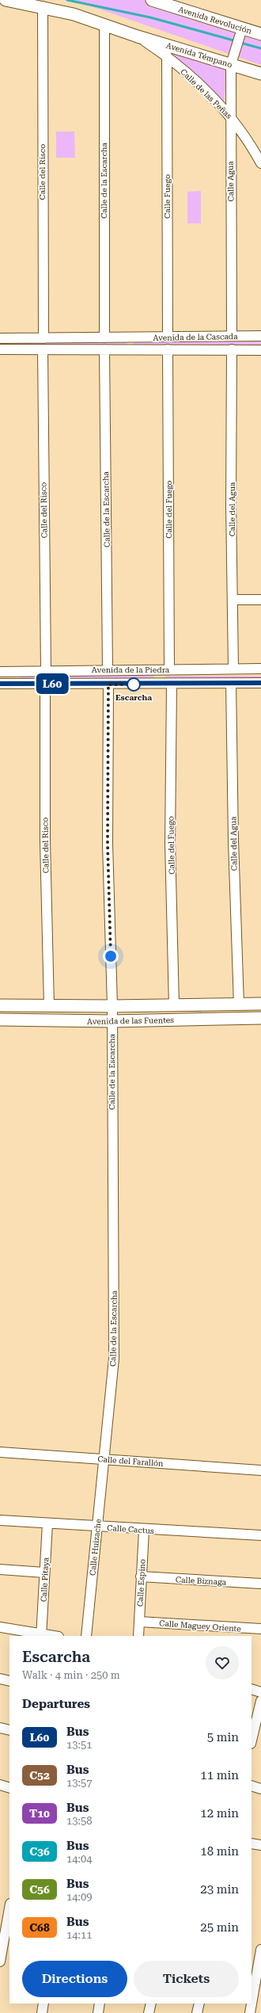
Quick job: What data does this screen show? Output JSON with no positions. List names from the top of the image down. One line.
{"streets":{"main road":["Avenida Revolución","Avenida Témpano","Avenida de las Fuentes"],"street":["Calle de las Peñas","Calle del Risco","Calle de la Escarcha","Calle Agua","Calle Fuego","Avenida de la Cascada","Calle del Fuego","Calle del Agua","Avenida de la Piedra","Calle del Farallón","Calle Cactus","Calle Huizache","Calle Pitaya","Calle Biznaga","Calle Espino","Calle Maguey Oriente"]},"crossings":[["Avenida Revolución","Calle Agua"],["Avenida Témpano","Calle de las Peñas"],["Avenida Témpano","Calle del Risco"],["Avenida Témpano","Calle de la Escarcha"],["Avenida Témpano","Calle Agua"],["Calle de las Peñas","Calle Agua"],["Calle de las Peñas","Calle Fuego"],["Calle del Risco","Avenida de la Cascada"],["Calle del Risco","Avenida de la Piedra"],["Calle del Risco","Avenida de las Fuentes"],["Calle de la Escarcha","Avenida de la Cascada"],["Calle de la Escarcha","Avenida de la Piedra"],["Calle de la Escarcha","Avenida de las Fuentes"],["Calle de la Escarcha","Calle del Farallón"],["Calle de la Escarcha","Calle Huizache"],["Calle Agua","Avenida de la Cascada"],["Calle Fuego","Avenida de la Cascada"],["Avenida de la Cascada","Calle del Fuego"],["Avenida de la Cascada","Calle del Agua"],["Calle del Fuego","Avenida de la Piedra"],["Calle del Fuego","Avenida de las Fuentes"],["Calle del Agua","Avenida de la Piedra"],["Calle del Agua","Avenida de las Fuentes"],["Calle del Farallón","Calle Huizache"],["Calle Cactus","Calle Huizache"],["Calle Cactus","Calle Pitaya"],["Calle Cactus","Calle Espino"],["Calle Biznaga","Calle Espino"],["Calle Espino","Calle Maguey Oriente"]],"places":["Escarcha"],"lines":["bus line L60"],"page":{"on_map":"L60","heading":[["Escarcha","Walk · 4 min · 250 m"],"Departures"],"list":[{"mark":"L60","name":"Bus","note":"13:51","value":"5 min"},{"mark":"C52","name":"Bus","note":"13:57","value":"11 min"},{"mark":"T10","name":"Bus","note":"13:58","value":"12 min"},{"mark":"C36","name":"Bus","note":"14:04","value":"18 min"},{"mark":"C56","name":"Bus","note":"14:09","value":"23 min"},{"mark":"C68","name":"Bus","note":"14:11","value":"25 min"}],"buttons":["Directions","Tickets"]}}
